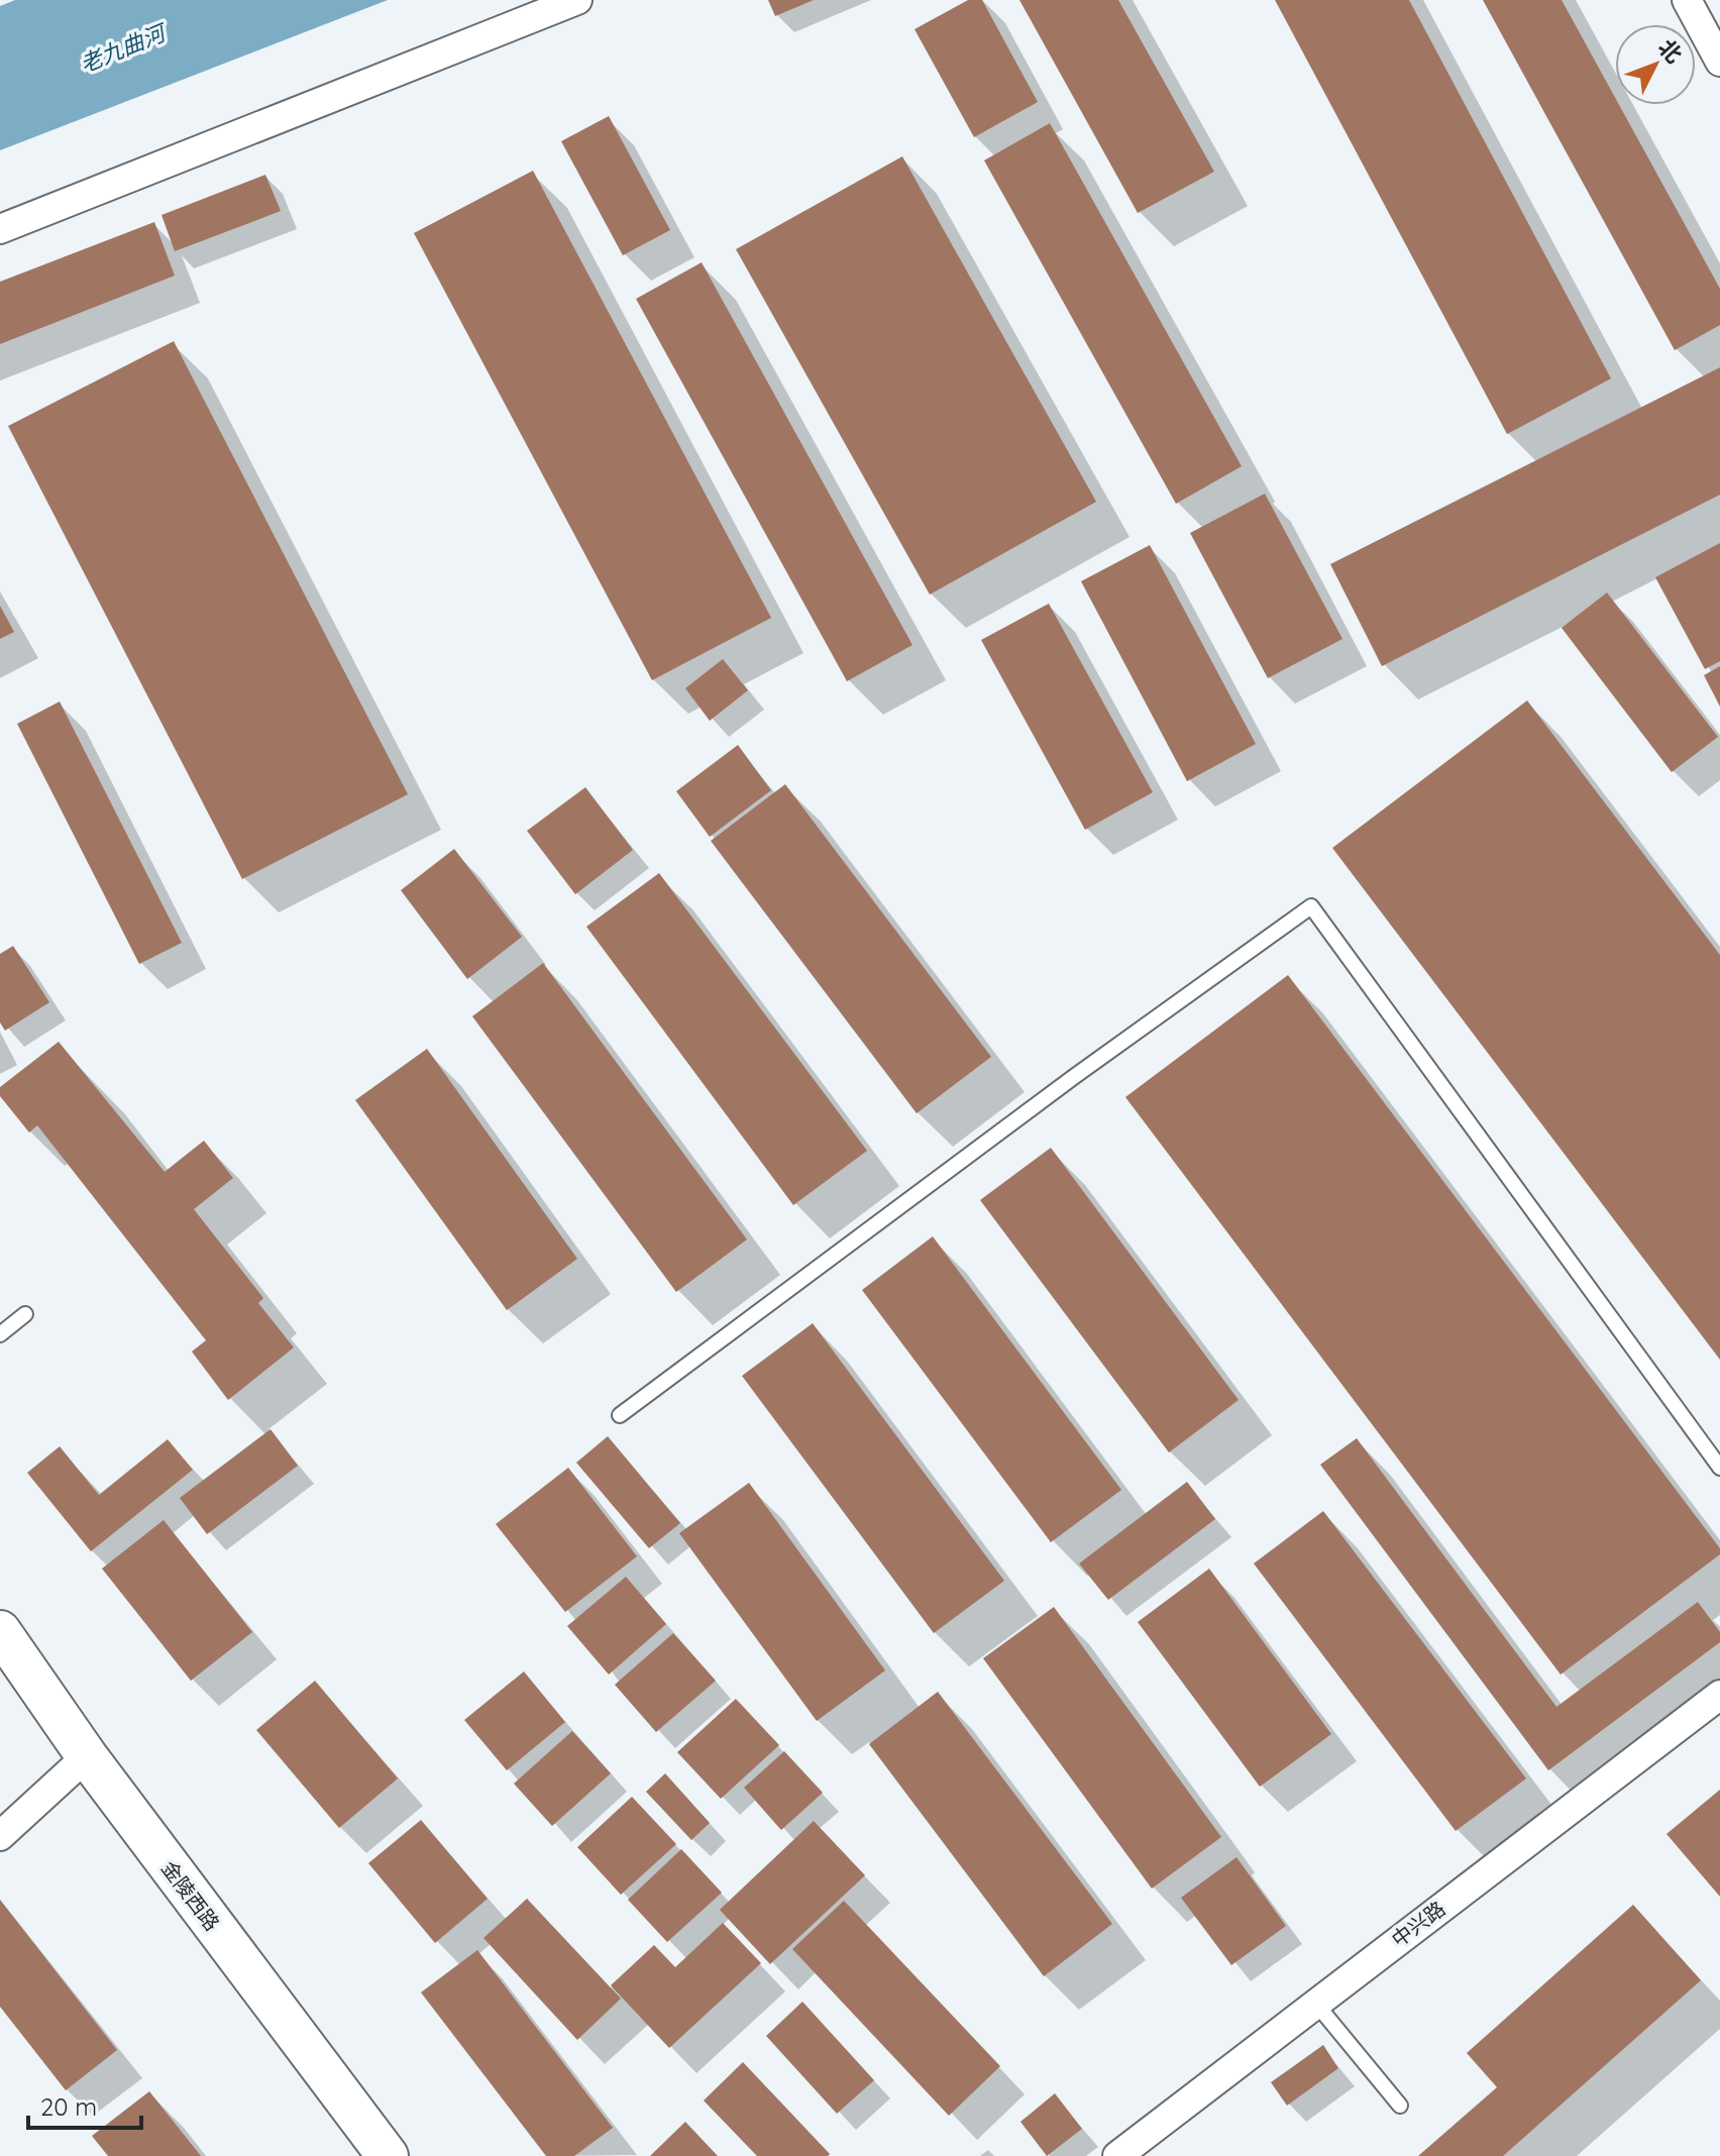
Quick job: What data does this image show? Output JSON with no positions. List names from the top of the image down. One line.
{"streets":{"main road":["金陵西路"],"street":["中兴路"]},"water":["老九曲河"],"scale_bar":"20 m","north":"top right"}
